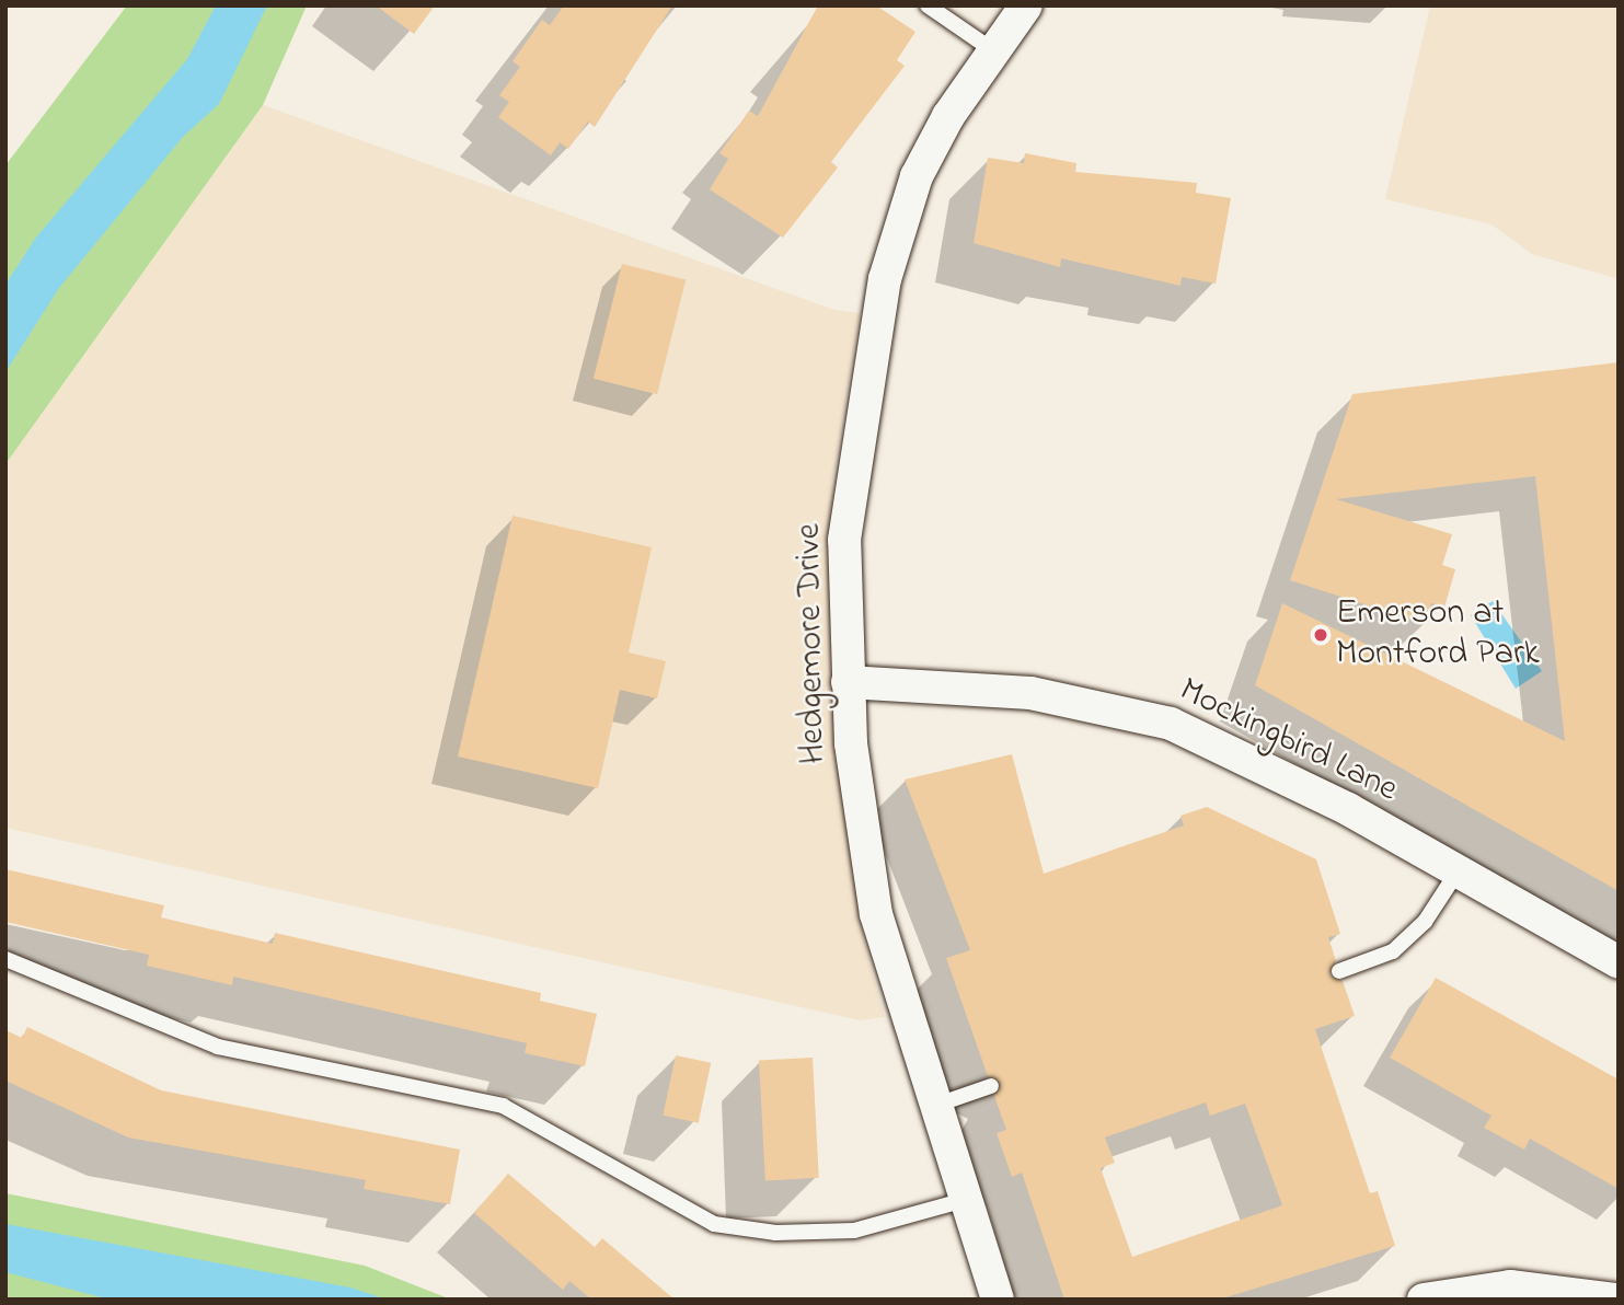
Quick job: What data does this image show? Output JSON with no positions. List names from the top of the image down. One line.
{"streets":{"street":["Hedgemore Drive","Mockingbird Lane"]},"crossings":[["Hedgemore Drive","Mockingbird Lane"]],"places":["Emerson at Montford Park"]}
